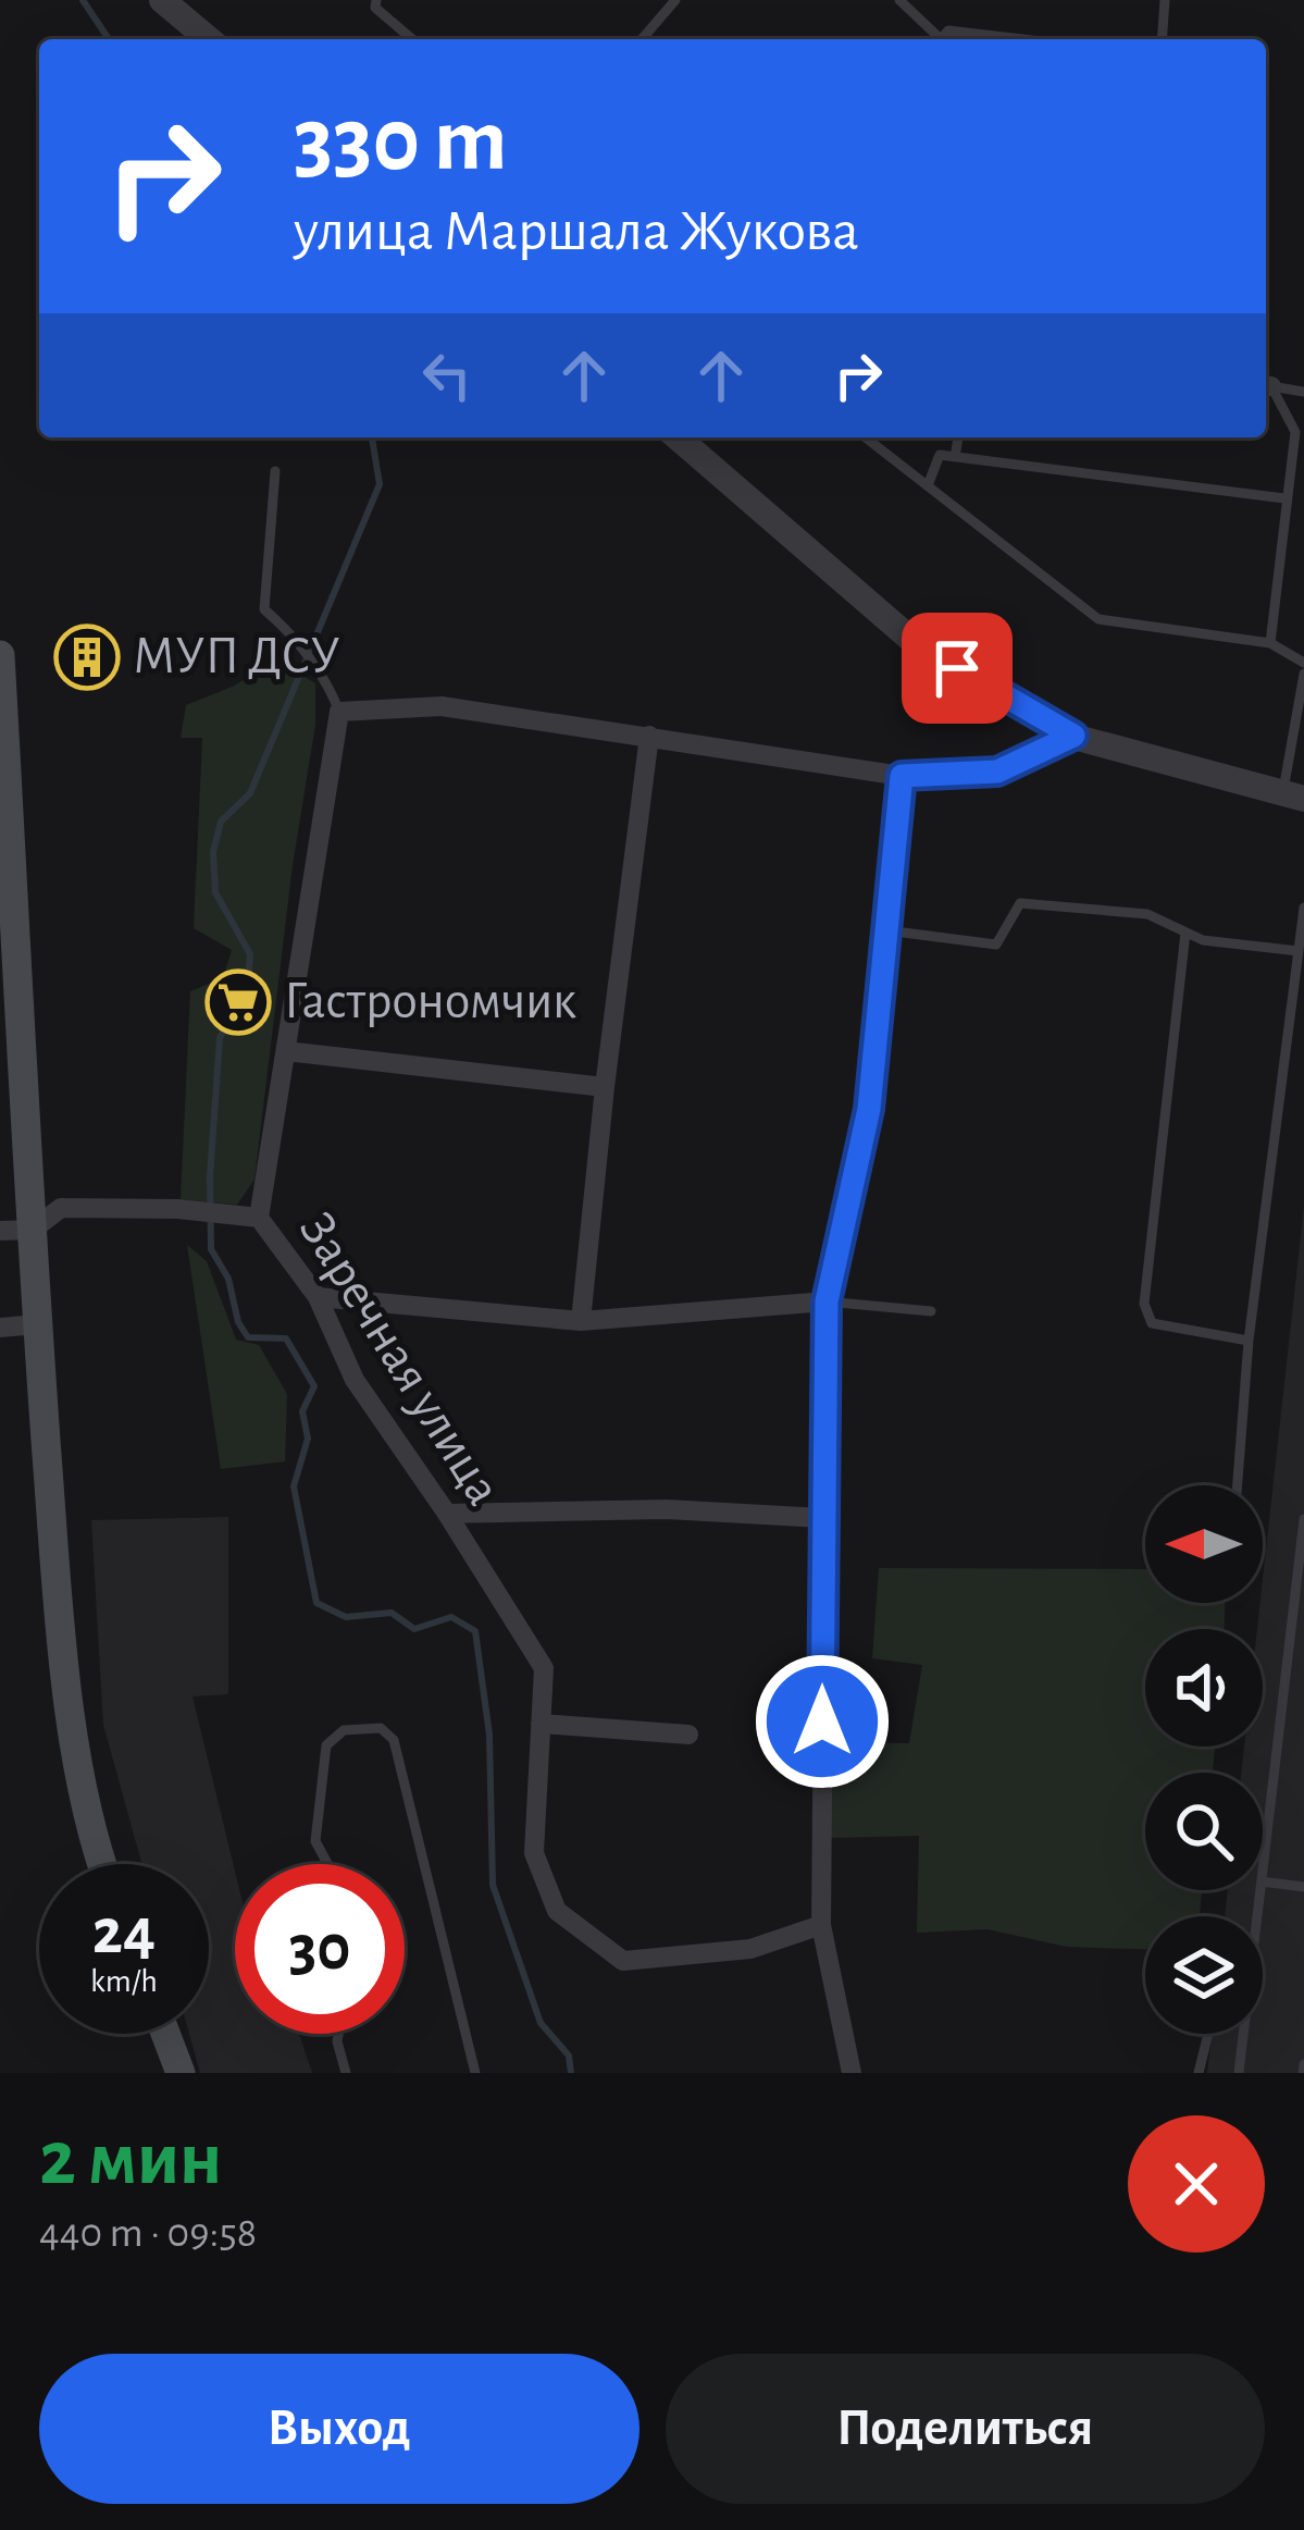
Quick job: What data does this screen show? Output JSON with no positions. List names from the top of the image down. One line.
{"streets":{"street":["Заречная улица"]},"places":{"building":["МУП ДСУ"],"supermarket":["Гастрономчик"]},"north":"left","page":{"turn":["330 m","улица Маршала Жукова"],"speed":"24 km/h","limit":"30","heading":["2 мин","440 m · 09:58"],"buttons":["Выход","Поделиться"]}}
